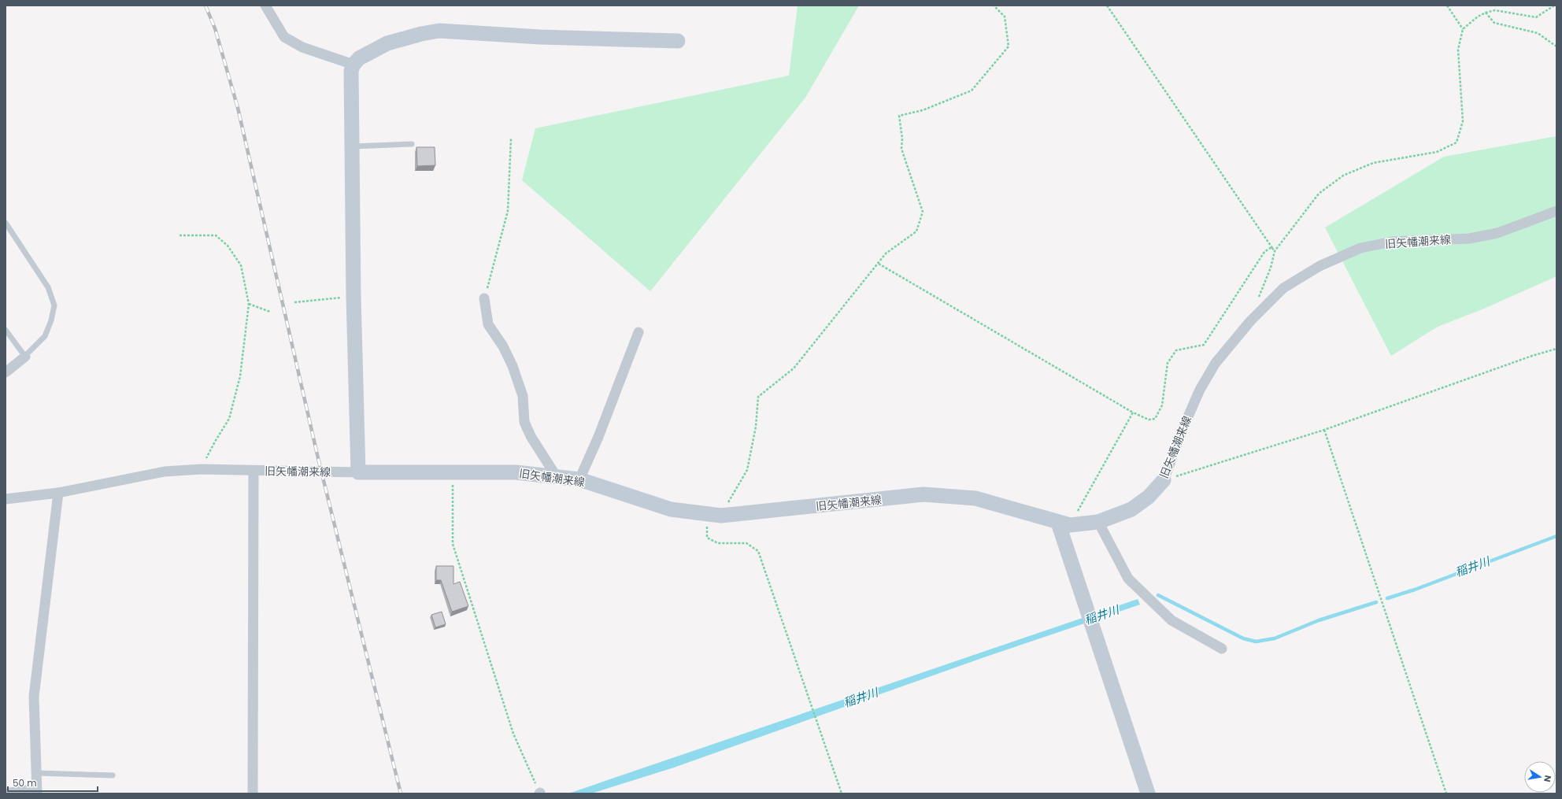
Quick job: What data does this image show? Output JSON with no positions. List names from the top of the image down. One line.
{"streets":{"street":["旧矢幡潮来線"]},"water":["稲井川"],"scale_bar":"50 m","north":"right"}
